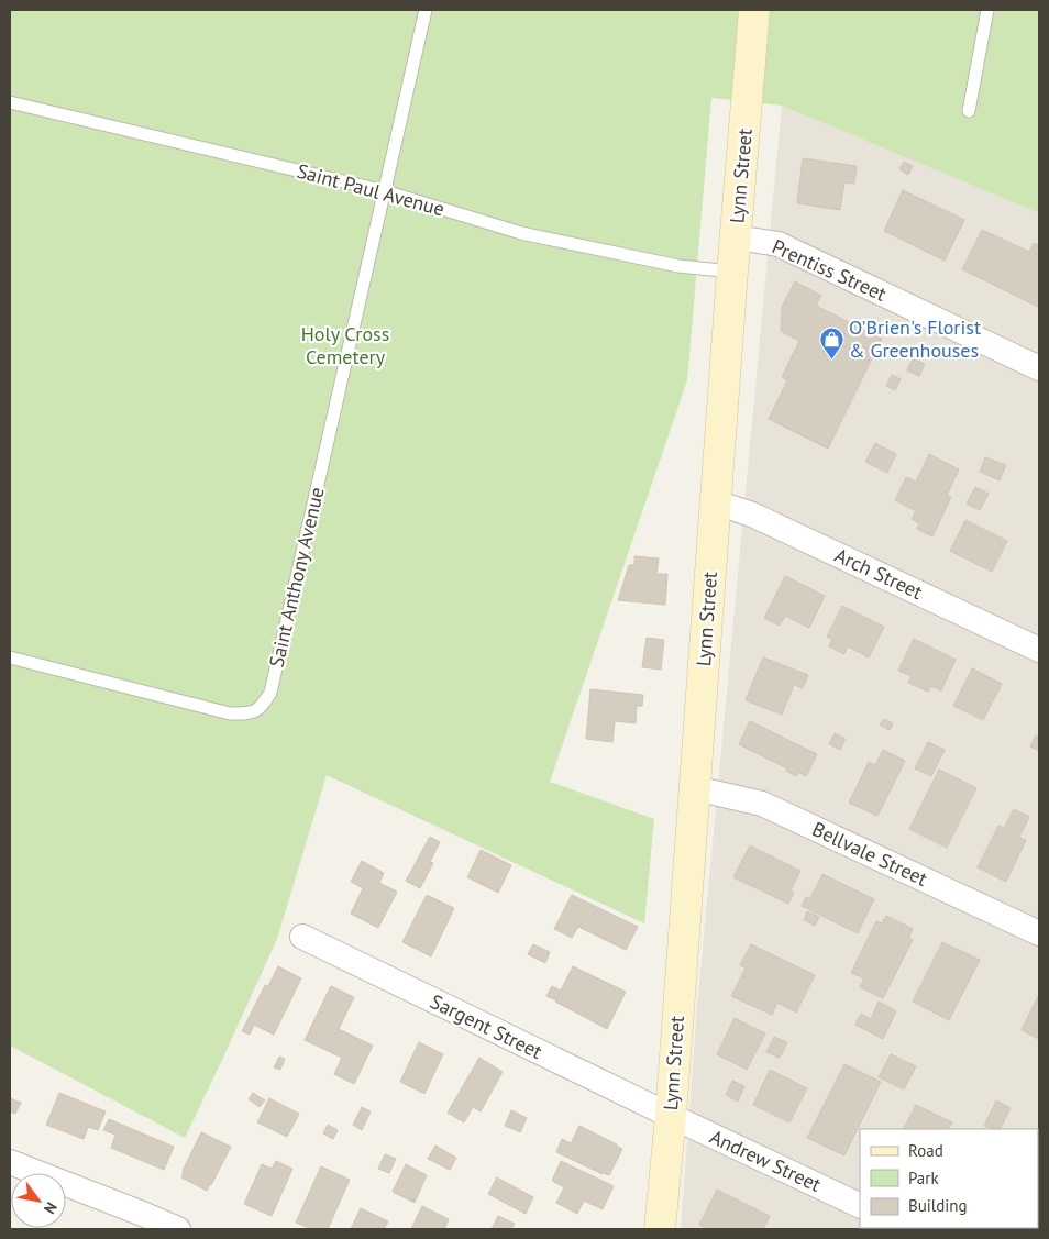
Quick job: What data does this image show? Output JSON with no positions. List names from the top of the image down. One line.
{"streets":{"main road":["Lynn Street"],"street":["Prentiss Street","Arch Street","Bellvale Street","Sargent Street","Andrew Street"],"lane":["Saint Paul Avenue","Saint Anthony Avenue"]},"crossings":[["Lynn Street","Saint Paul Avenue"],["Lynn Street","Prentiss Street"],["Lynn Street","Arch Street"],["Lynn Street","Bellvale Street"],["Lynn Street","Sargent Street"],["Lynn Street","Andrew Street"],["Saint Paul Avenue","Saint Anthony Avenue"],["Sargent Street","Andrew Street"]],"parks":["Holy Cross Cemetery"],"places":{"shop":["O'Brien's Florist & Greenhouses"]},"legend":["Road","Park","Building"],"north":"bottom right"}
